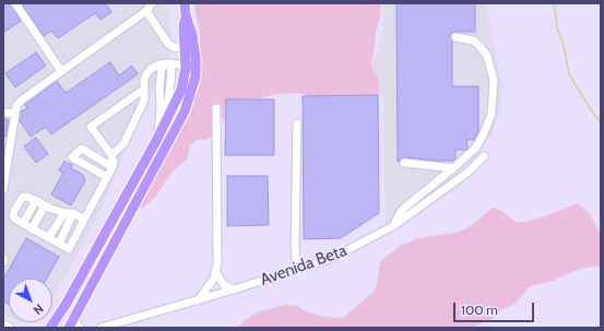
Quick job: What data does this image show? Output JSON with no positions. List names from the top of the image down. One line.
{"streets":{"street":["Avenida Beta"]},"scale_bar":"100 m","north":"bottom right"}
